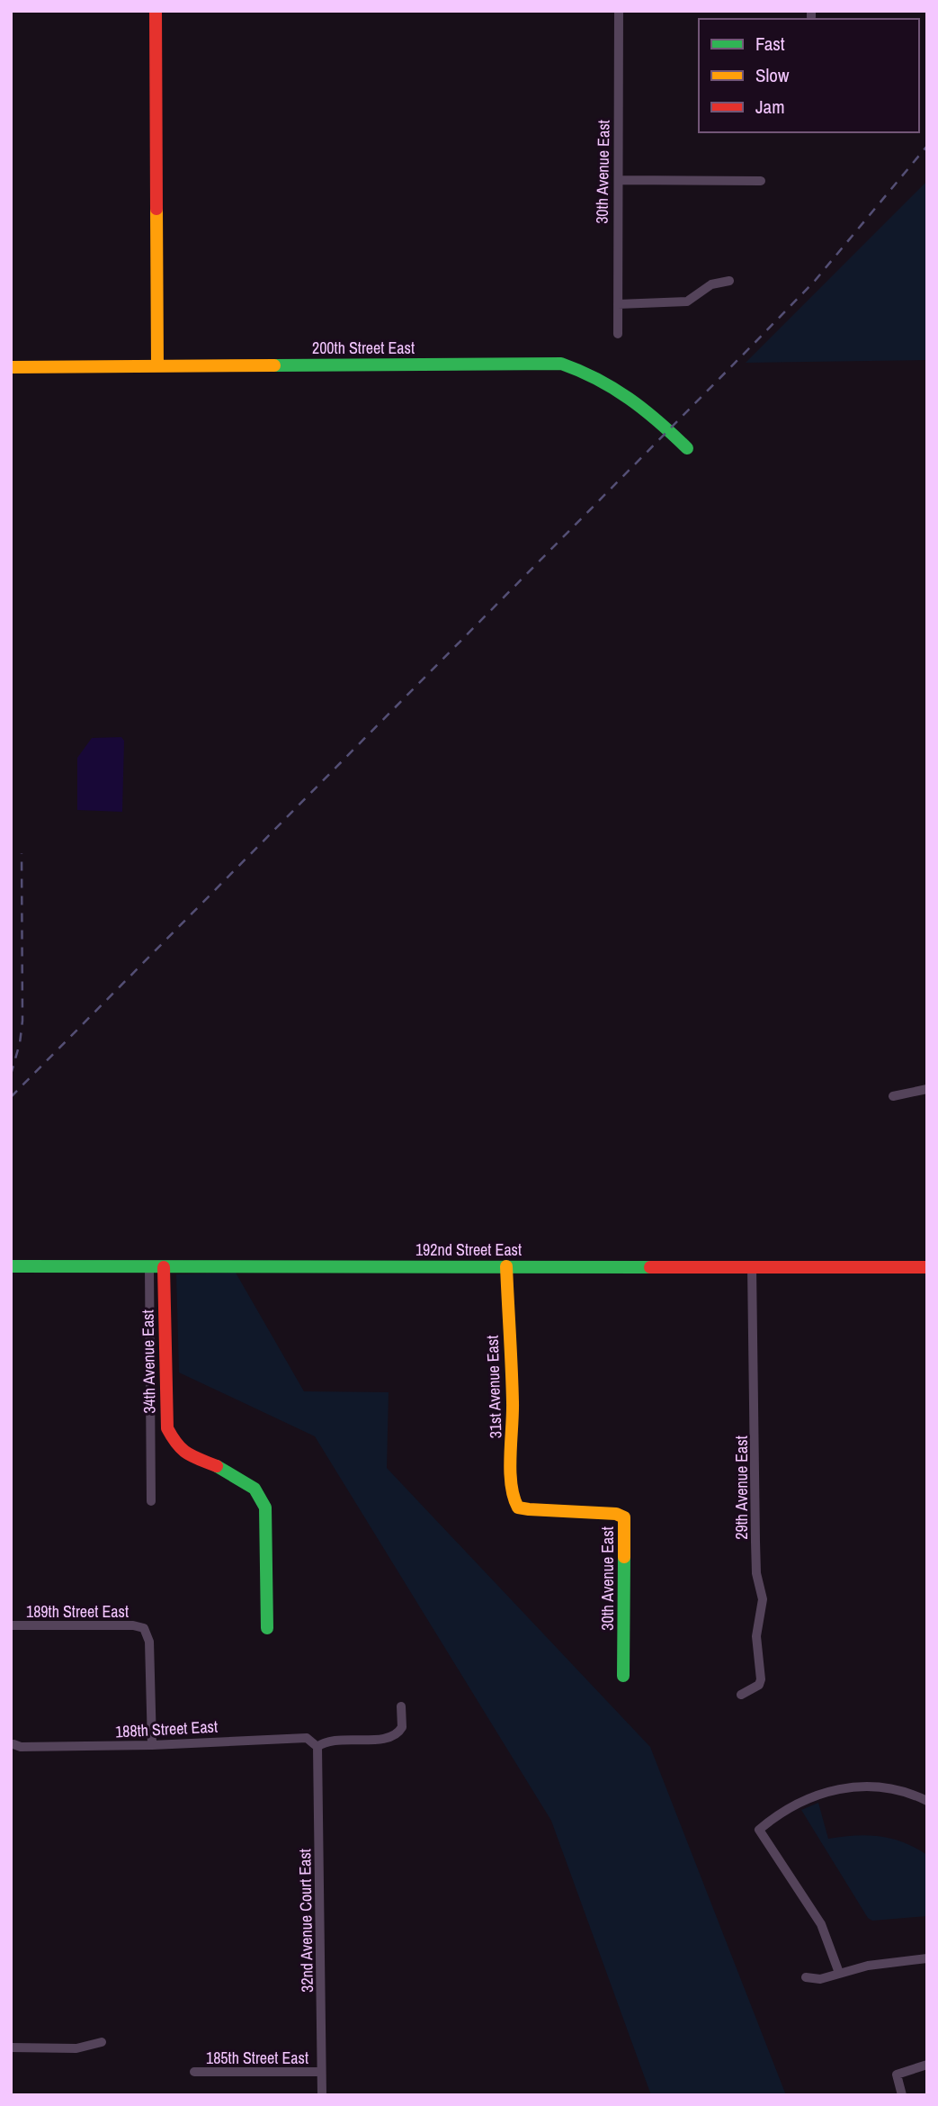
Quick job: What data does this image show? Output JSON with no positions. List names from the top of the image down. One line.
{"streets":{"street":["30th Avenue East","200th Street East","192nd Street East","34th Avenue East","31st Avenue East","29th Avenue East","189th Street East","188th Street East","32nd Avenue Court East","185th Street East"]},"crossings":[["30th Avenue East","31st Avenue East"],["192nd Street East","34th Avenue East"],["192nd Street East","31st Avenue East"],["192nd Street East","29th Avenue East"],["189th Street East","188th Street East"],["188th Street East","32nd Avenue Court East"],["32nd Avenue Court East","185th Street East"]],"legend":["Fast","Slow","Jam"]}
